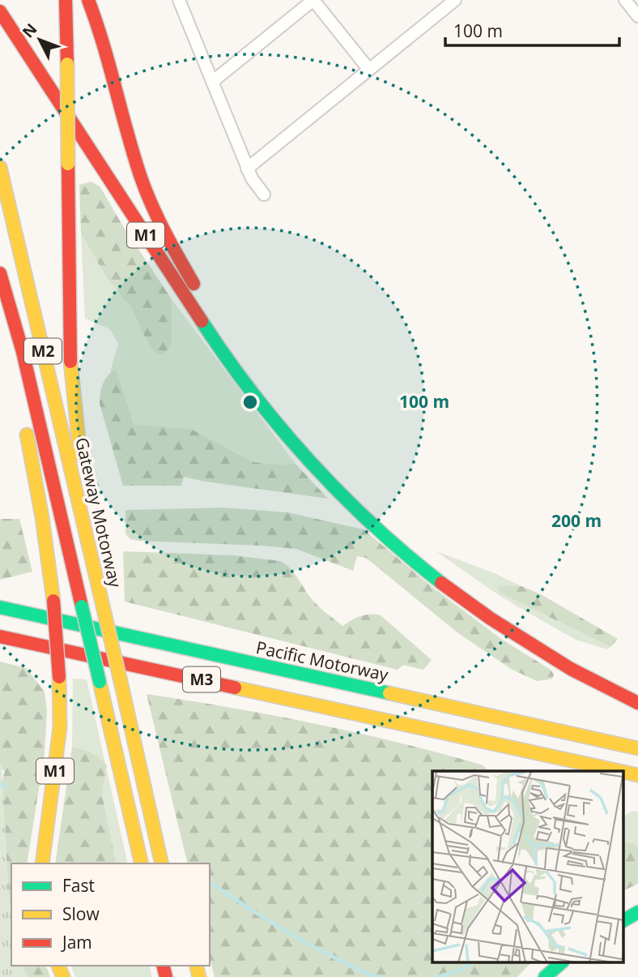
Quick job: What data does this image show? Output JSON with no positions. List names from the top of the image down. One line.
{"streets":{"highway":["M1","M2","Gateway Motorway","Pacific Motorway","M3"]},"legend":["Fast","Slow","Jam"],"scale_bar":"100 m","north":"top left","rings":["100 m","200 m"]}
